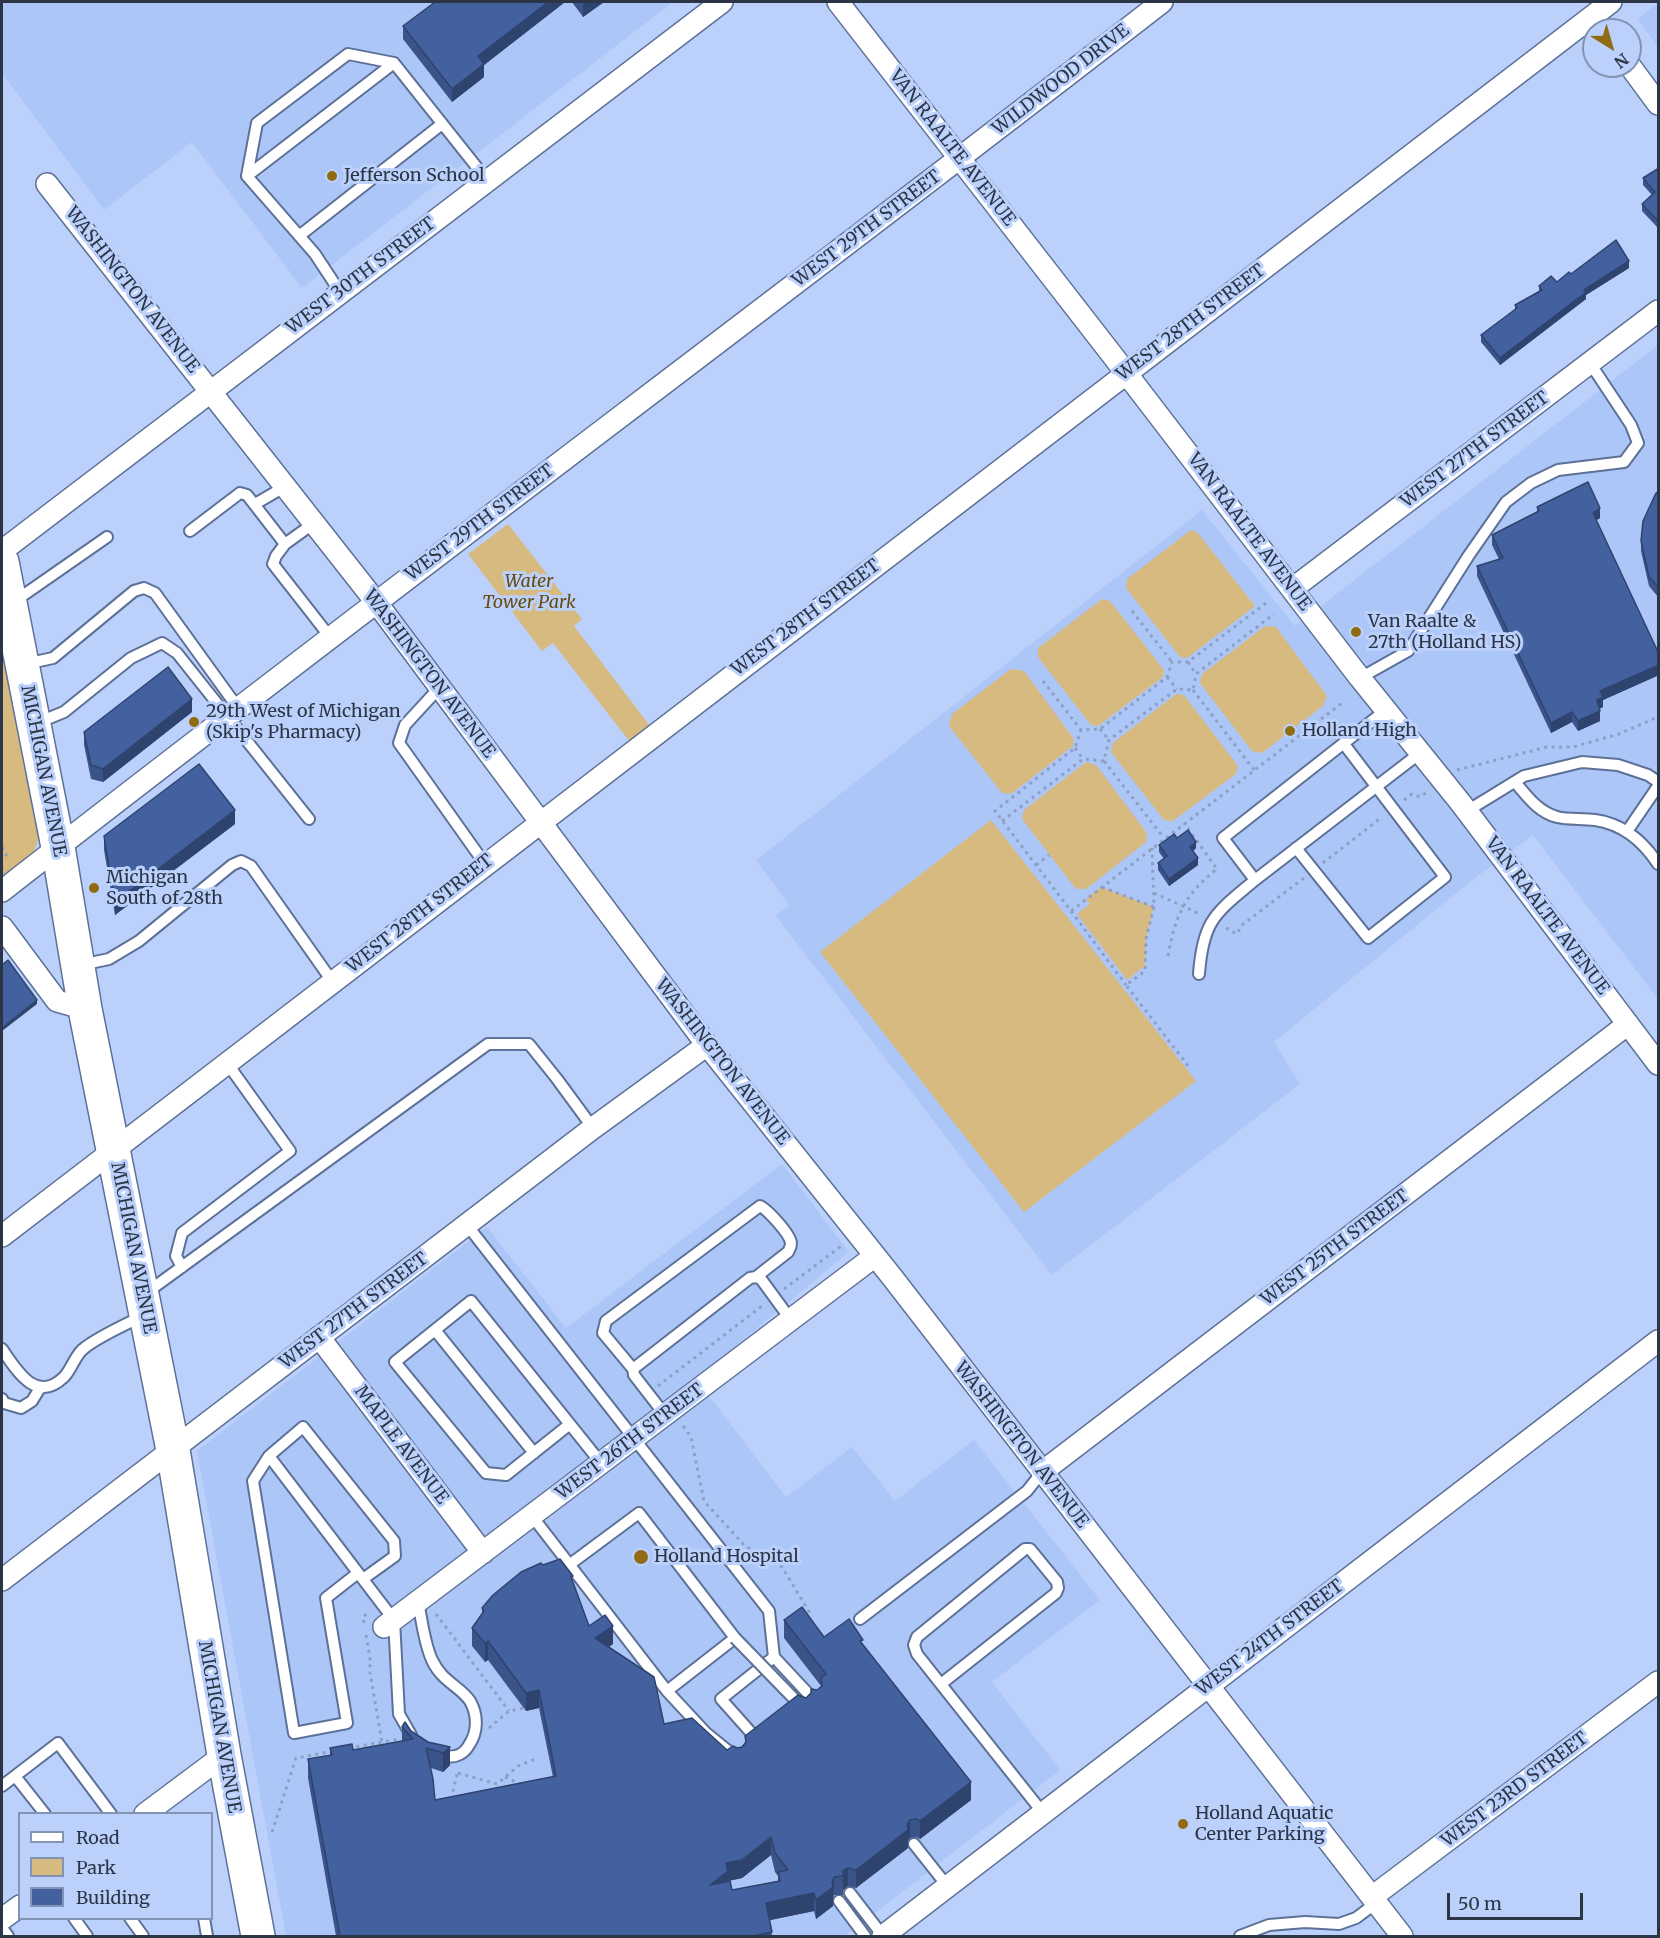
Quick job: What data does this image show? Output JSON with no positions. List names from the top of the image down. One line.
{"streets":{"main road":["MICHIGAN AVENUE"],"street":["WILDWOOD DRIVE","VAN RAALTE AVENUE","WEST 29TH STREET","WEST 30TH STREET","WASHINGTON AVENUE","WEST 28TH STREET","WEST 27TH STREET","WEST 25TH STREET","WEST 26TH STREET","MAPLE AVENUE","WEST 24TH STREET","WEST 23RD STREET"]},"crossings":[["WILDWOOD DRIVE","VAN RAALTE AVENUE"],["WILDWOOD DRIVE","WEST 29TH STREET"],["VAN RAALTE AVENUE","WEST 29TH STREET"],["VAN RAALTE AVENUE","WEST 28TH STREET"],["VAN RAALTE AVENUE","WEST 27TH STREET"],["VAN RAALTE AVENUE","WEST 25TH STREET"],["WEST 29TH STREET","WASHINGTON AVENUE"],["WEST 29TH STREET","MICHIGAN AVENUE"],["WEST 30TH STREET","WASHINGTON AVENUE"],["WASHINGTON AVENUE","WEST 28TH STREET"],["WASHINGTON AVENUE","WEST 27TH STREET"],["WASHINGTON AVENUE","WEST 25TH STREET"],["WASHINGTON AVENUE","WEST 26TH STREET"],["WASHINGTON AVENUE","WEST 24TH STREET"],["WASHINGTON AVENUE","WEST 23RD STREET"],["WEST 28TH STREET","MICHIGAN AVENUE"],["WEST 27TH STREET","MICHIGAN AVENUE"],["WEST 27TH STREET","MAPLE AVENUE"],["WEST 26TH STREET","MAPLE AVENUE"]],"parks":["Water Tower Park"],"places":["Jefferson School","Van Raalte & 27th (Holland HS)","29th West of Michigan (Skip's Pharmacy)","Holland High","Michigan South of 28th","Holland Hospital","Holland Aquatic Center Parking"],"legend":["Road","Park","Building"],"scale_bar":"50 m","north":"bottom right"}
